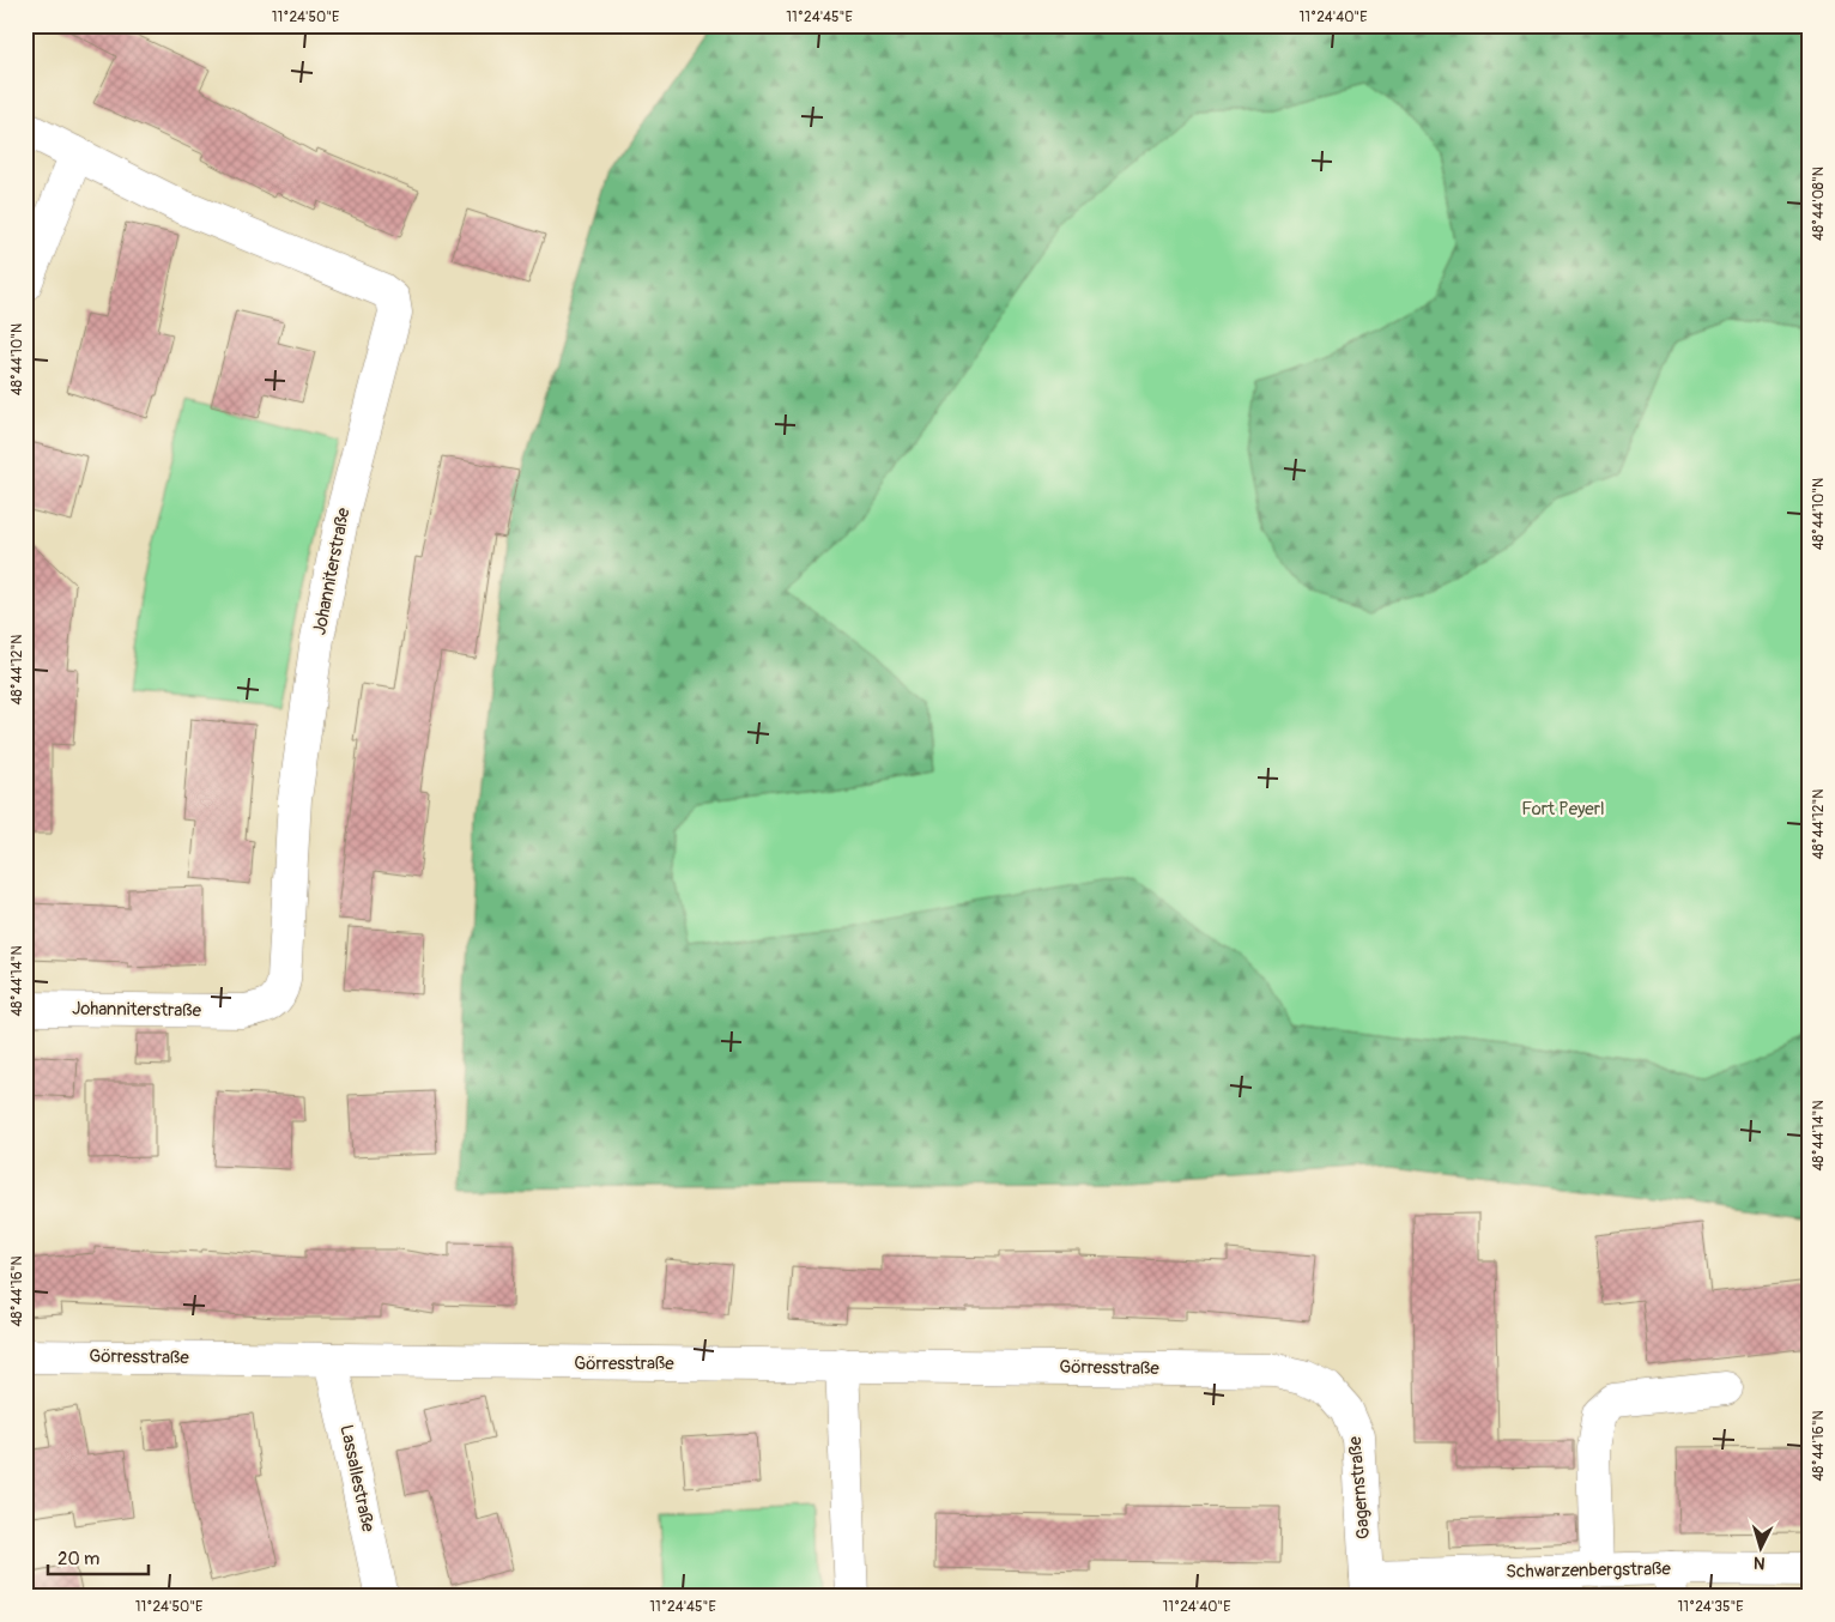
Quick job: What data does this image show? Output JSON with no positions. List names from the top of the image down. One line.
{"streets":{"street":["Johanniterstraße","Görresstraße","Lassallestraße","Gagernstraße","Schwarzenbergstraße"]},"crossings":[["Görresstraße","Lassallestraße"],["Görresstraße","Gagernstraße"],["Gagernstraße","Schwarzenbergstraße"]],"parks":["Fort Peyerl"],"scale_bar":"20 m","north":"bottom","coordinates":["11°24'50\"E","11°24'45\"E","11°24'40\"E","48°44'08\"N","48°44'10\"N","48°44'12\"N","48°44'14\"N","48°44'16\"N","11°24'35\"E"]}
